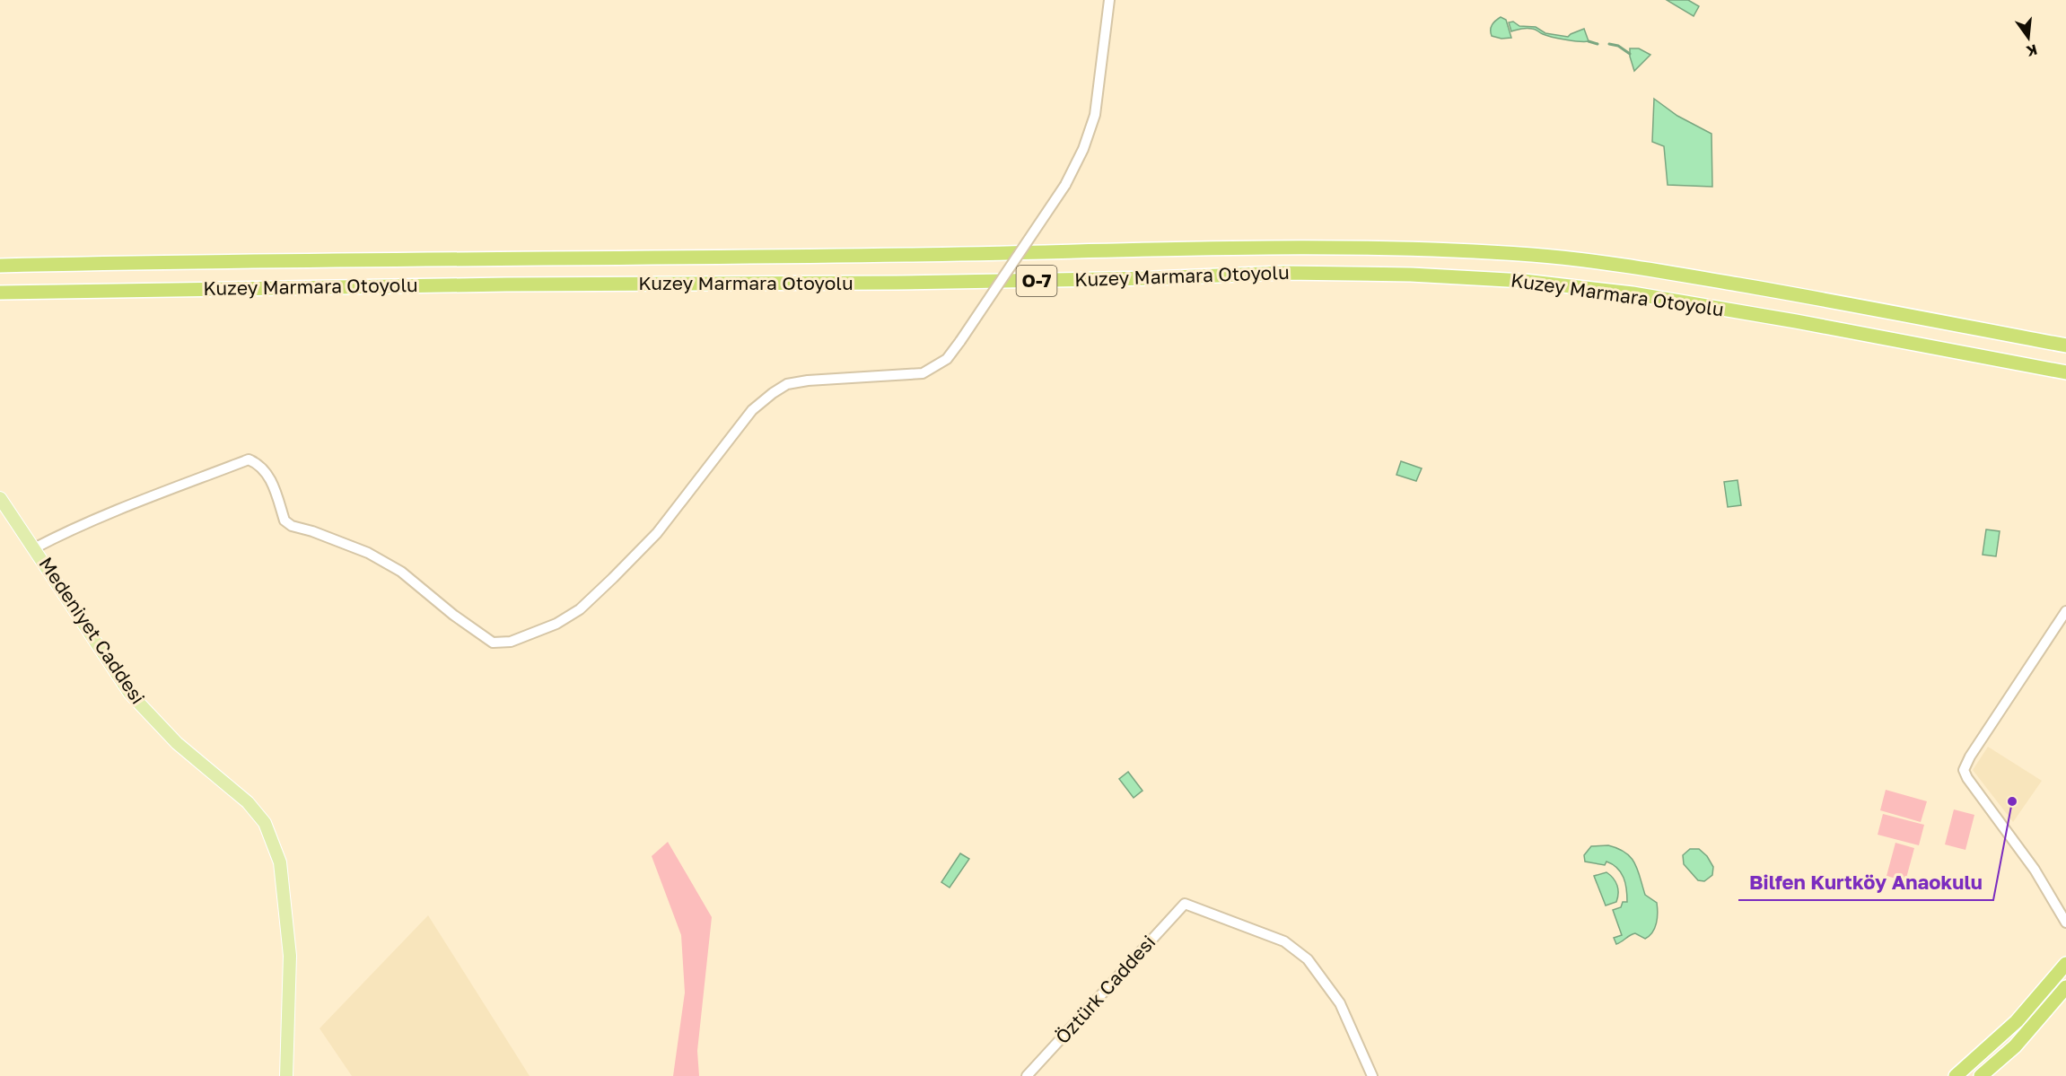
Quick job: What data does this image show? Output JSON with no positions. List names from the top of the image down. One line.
{"streets":{"highway":["Kuzey Marmara Otoyolu","O-7"],"main road":["Medeniyet Caddesi"],"street":["Öztürk Caddesi"]},"places":["Bilfen Kurtköy Anaokulu"],"north":"bottom"}
